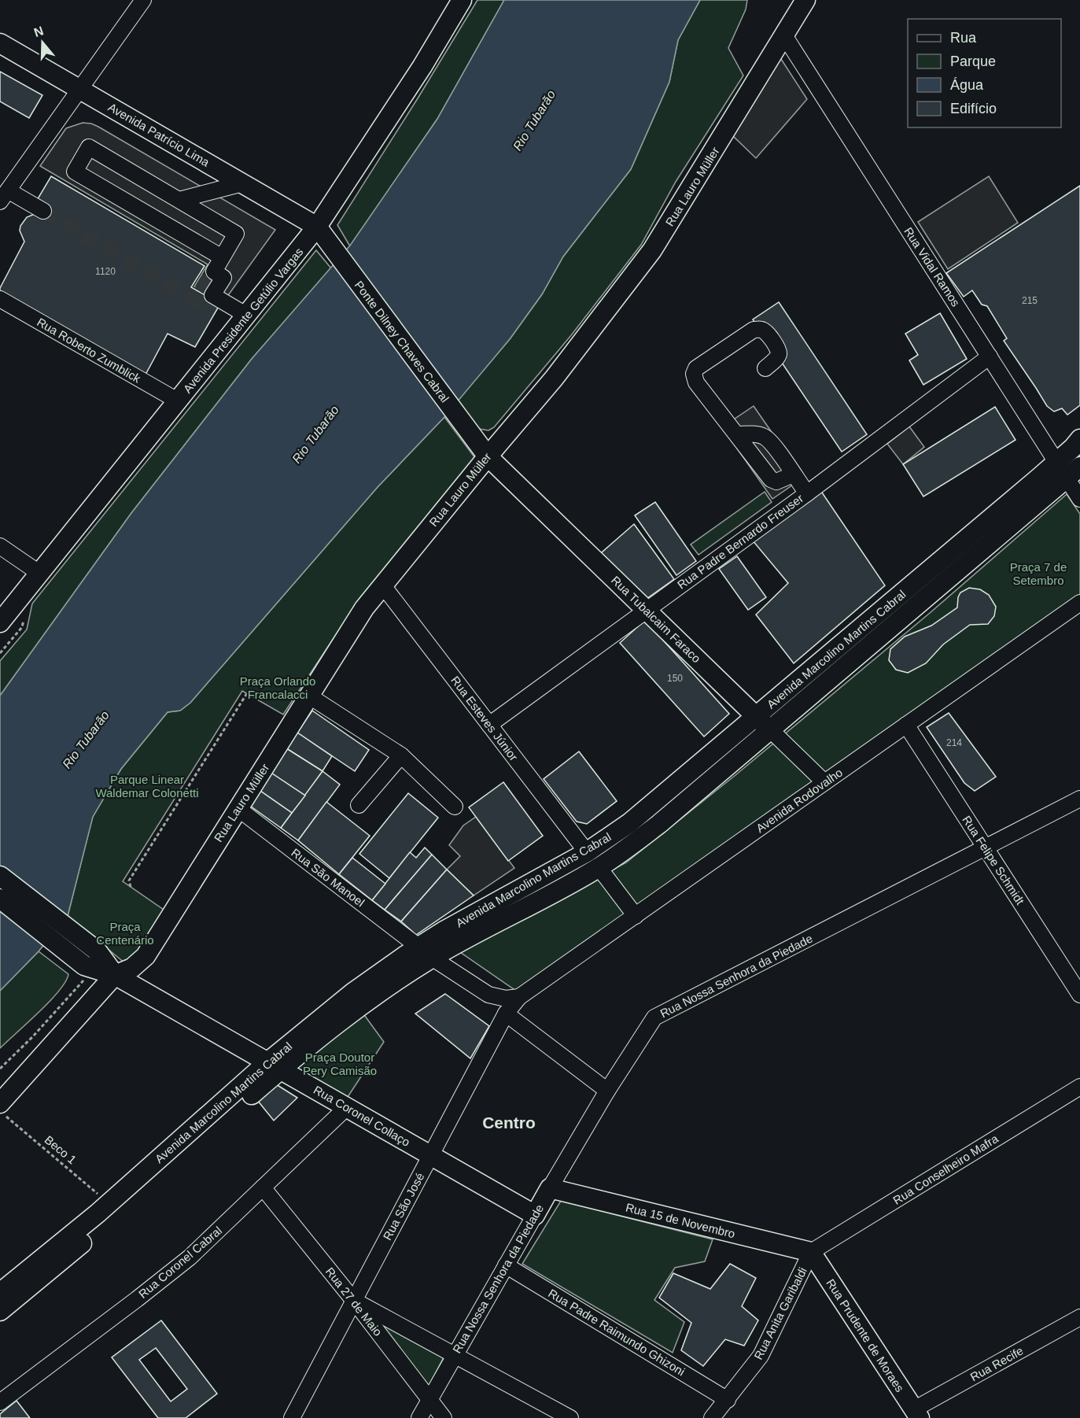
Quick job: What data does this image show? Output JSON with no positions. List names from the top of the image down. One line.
{"streets":{"main road":["Avenida Patrício Lima","Rua Lauro Müller","Avenida Presidente Getúlio Vargas","Ponte Dilney Chaves Cabral","Rua Tubalcaim Faraco","Avenida Marcolino Martins Cabral","Rua Nossa Senhora da Piedade","Rua Coronel Collaço","Rua 15 de Novembro","Rua Prudente de Moraes"],"street":["Rua Vidal Ramos","Rua Roberto Zumblick","Rua Padre Bernardo Freuser","Rua Esteves Júnior","Avenida Rodovalho","Rua Felipe Schmidt","Rua São Manoel","Rua Conselheiro Mafra","Rua São José","Rua Coronel Cabral","Rua 27 de Maio","Rua Anita Garibaldi","Rua Padre Raimundo Ghizoni","Rua Recife"],"path":["Beco 1"]},"crossings":[["Avenida Patrício Lima","Avenida Presidente Getúlio Vargas"],["Avenida Patrício Lima","Ponte Dilney Chaves Cabral"],["Rua Lauro Müller","Rua Vidal Ramos"],["Rua Lauro Müller","Ponte Dilney Chaves Cabral"],["Rua Lauro Müller","Rua Tubalcaim Faraco"],["Rua Lauro Müller","Rua Esteves Júnior"],["Rua Lauro Müller","Rua São Manoel"],["Rua Lauro Müller","Rua Coronel Collaço"],["Rua Vidal Ramos","Rua Padre Bernardo Freuser"],["Rua Vidal Ramos","Avenida Marcolino Martins Cabral"],["Avenida Presidente Getúlio Vargas","Ponte Dilney Chaves Cabral"],["Avenida Presidente Getúlio Vargas","Rua Roberto Zumblick"],["Ponte Dilney Chaves Cabral","Rua Tubalcaim Faraco"],["Rua Padre Bernardo Freuser","Rua Tubalcaim Faraco"],["Rua Padre Bernardo Freuser","Rua Esteves Júnior"],["Rua Tubalcaim Faraco","Avenida Marcolino Martins Cabral"],["Rua Tubalcaim Faraco","Avenida Rodovalho"],["Avenida Marcolino Martins Cabral","Rua Esteves Júnior"],["Avenida Marcolino Martins Cabral","Rua São Manoel"],["Avenida Marcolino Martins Cabral","Rua Coronel Collaço"],["Avenida Marcolino Martins Cabral","Beco 1"],["Avenida Rodovalho","Rua Felipe Schmidt"],["Avenida Rodovalho","Rua São Manoel"],["Avenida Rodovalho","Rua São José"],["Rua Felipe Schmidt","Rua Nossa Senhora da Piedade"],["Rua São Manoel","Rua São José"],["Rua Nossa Senhora da Piedade","Rua Coronel Collaço"],["Rua Nossa Senhora da Piedade","Rua 15 de Novembro"],["Rua Nossa Senhora da Piedade","Rua 27 de Maio"],["Rua Nossa Senhora da Piedade","Rua Padre Raimundo Ghizoni"],["Rua Coronel Collaço","Rua São José"],["Rua Coronel Collaço","Rua Coronel Cabral"],["Rua Conselheiro Mafra","Rua 15 de Novembro"],["Rua Conselheiro Mafra","Rua Anita Garibaldi"],["Rua Conselheiro Mafra","Rua Prudente de Moraes"],["Rua São José","Rua 27 de Maio"],["Rua 15 de Novembro","Rua Anita Garibaldi"],["Rua 15 de Novembro","Rua Prudente de Moraes"],["Rua Coronel Cabral","Rua 27 de Maio"],["Rua Anita Garibaldi","Rua Padre Raimundo Ghizoni"],["Rua Anita Garibaldi","Rua Prudente de Moraes"],["Rua Prudente de Moraes","Rua Recife"]],"districts":["Centro"],"water":["Rio Tubarão"],"parks":["Praça 7 de Setembro","Praça Orlando Francalacci","Parque Linear Waldemar Colonetti","Praça Centenário","Praça Doutor Pery Camisão"],"house_numbers":["1120","215","150","214"],"legend":["Rua","Parque","Água","Edifício"],"north":"top"}
